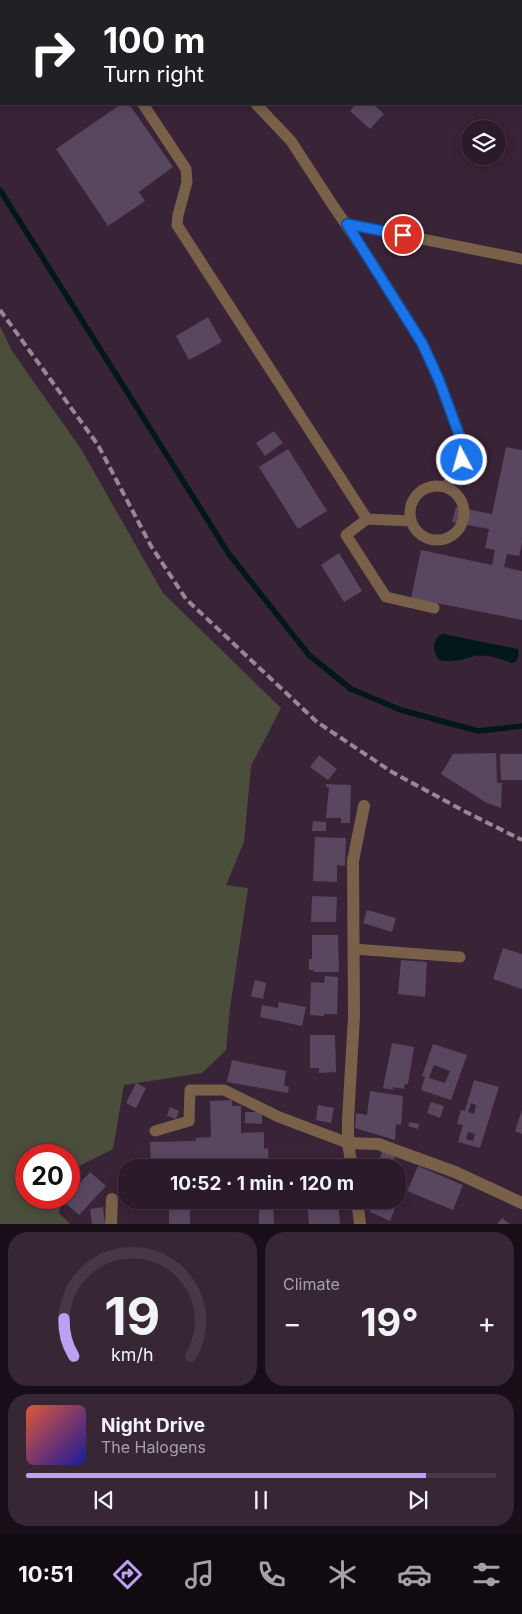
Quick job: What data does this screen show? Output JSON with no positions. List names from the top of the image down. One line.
{"page":{"turn":["100 m","Turn right"],"limit":"20","trip":"10:52 · 1 min · 120 m","tile":"Climate","heat":["−","19°","+"],"song":["Night Drive","The Halogens"],"tabs":"10:51","gauge":["19","km/h"]}}
